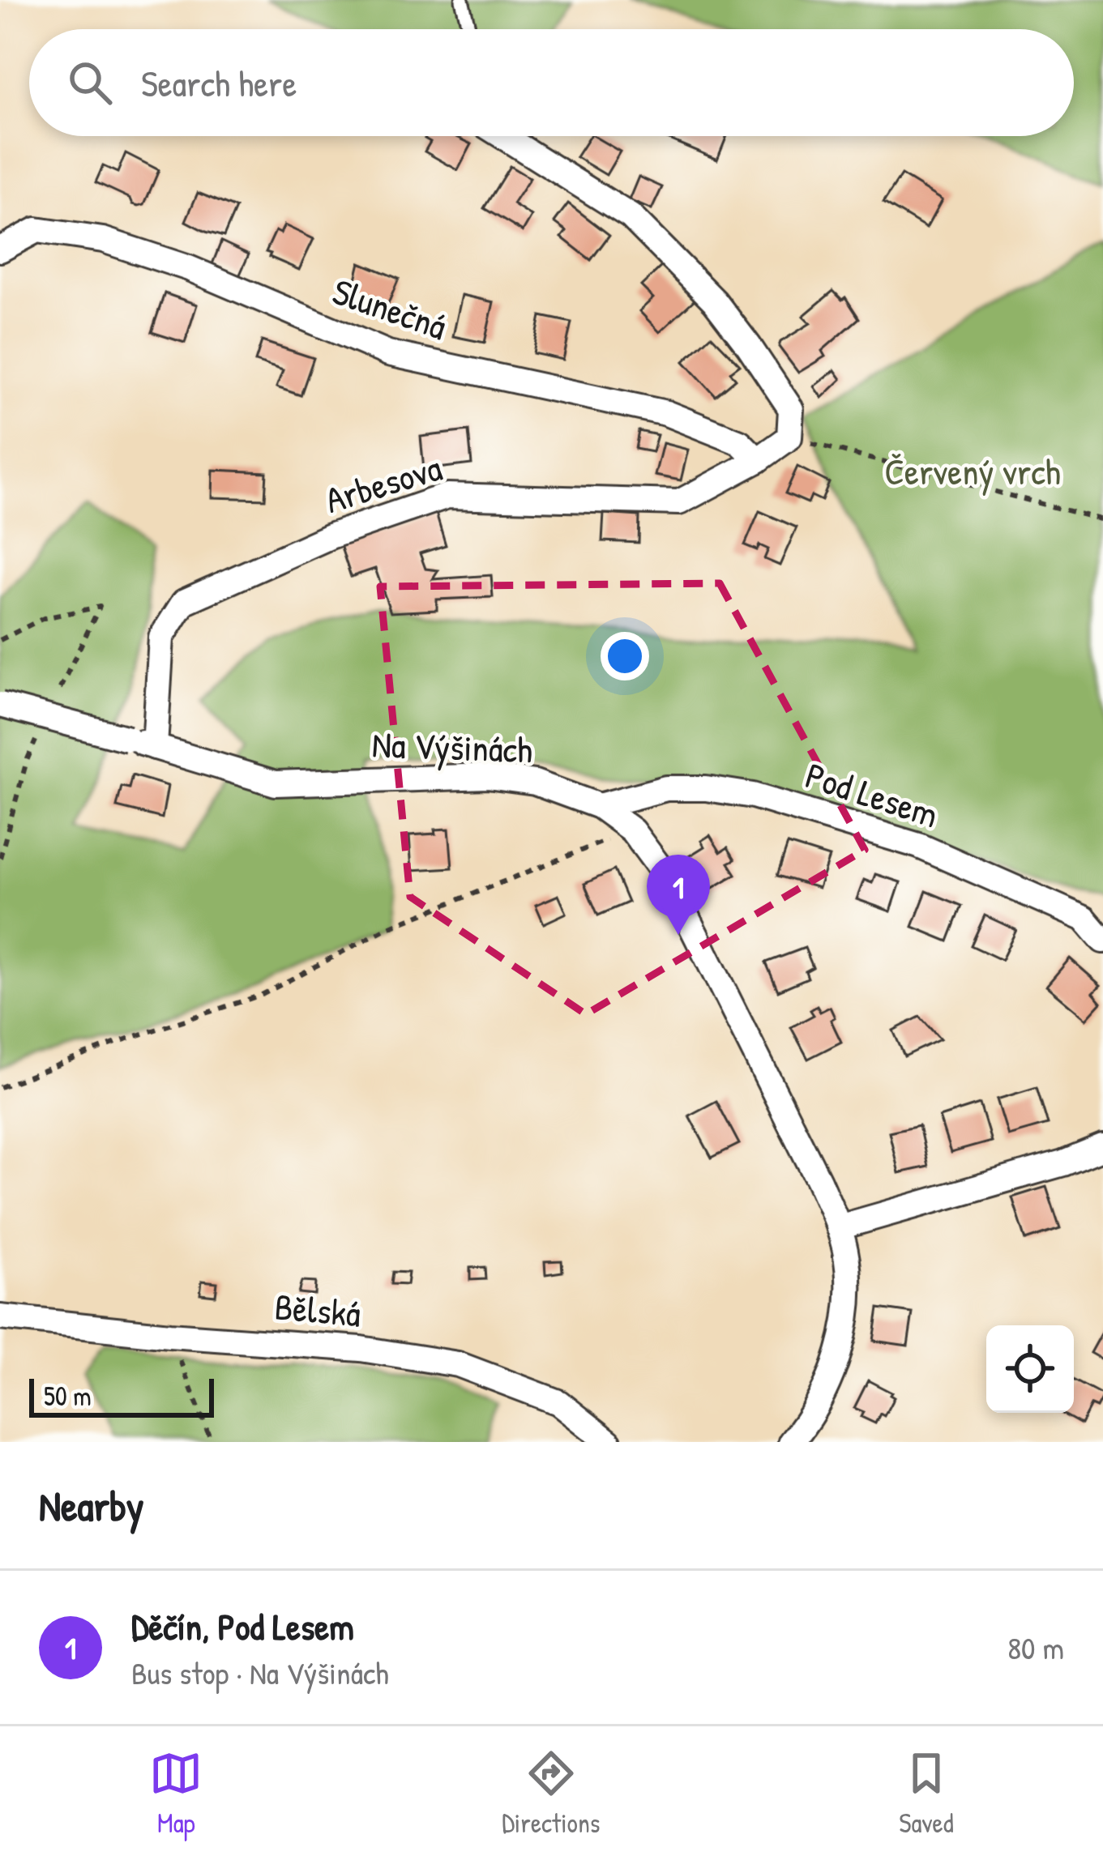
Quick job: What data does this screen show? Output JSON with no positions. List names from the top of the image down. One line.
{"streets":{"street":["Slunečná","Arbesova","Na Výšinách","Pod Lesem","Bělská"]},"crossings":[["Slunečná","Arbesova"],["Arbesova","Na Výšinách"],["Na Výšinách","Pod Lesem"]],"parks":["Červený vrch"],"scale_bar":"50 m","page":{"search":"Search here","pins":"1","scale":"50 m","heading":"Nearby","list":[{"mark":"1","name":"Děčín, Pod Lesem","note":"Bus stop · Na Výšinách","value":"80 m"}],"nav":["Map","Directions","Saved"]}}
